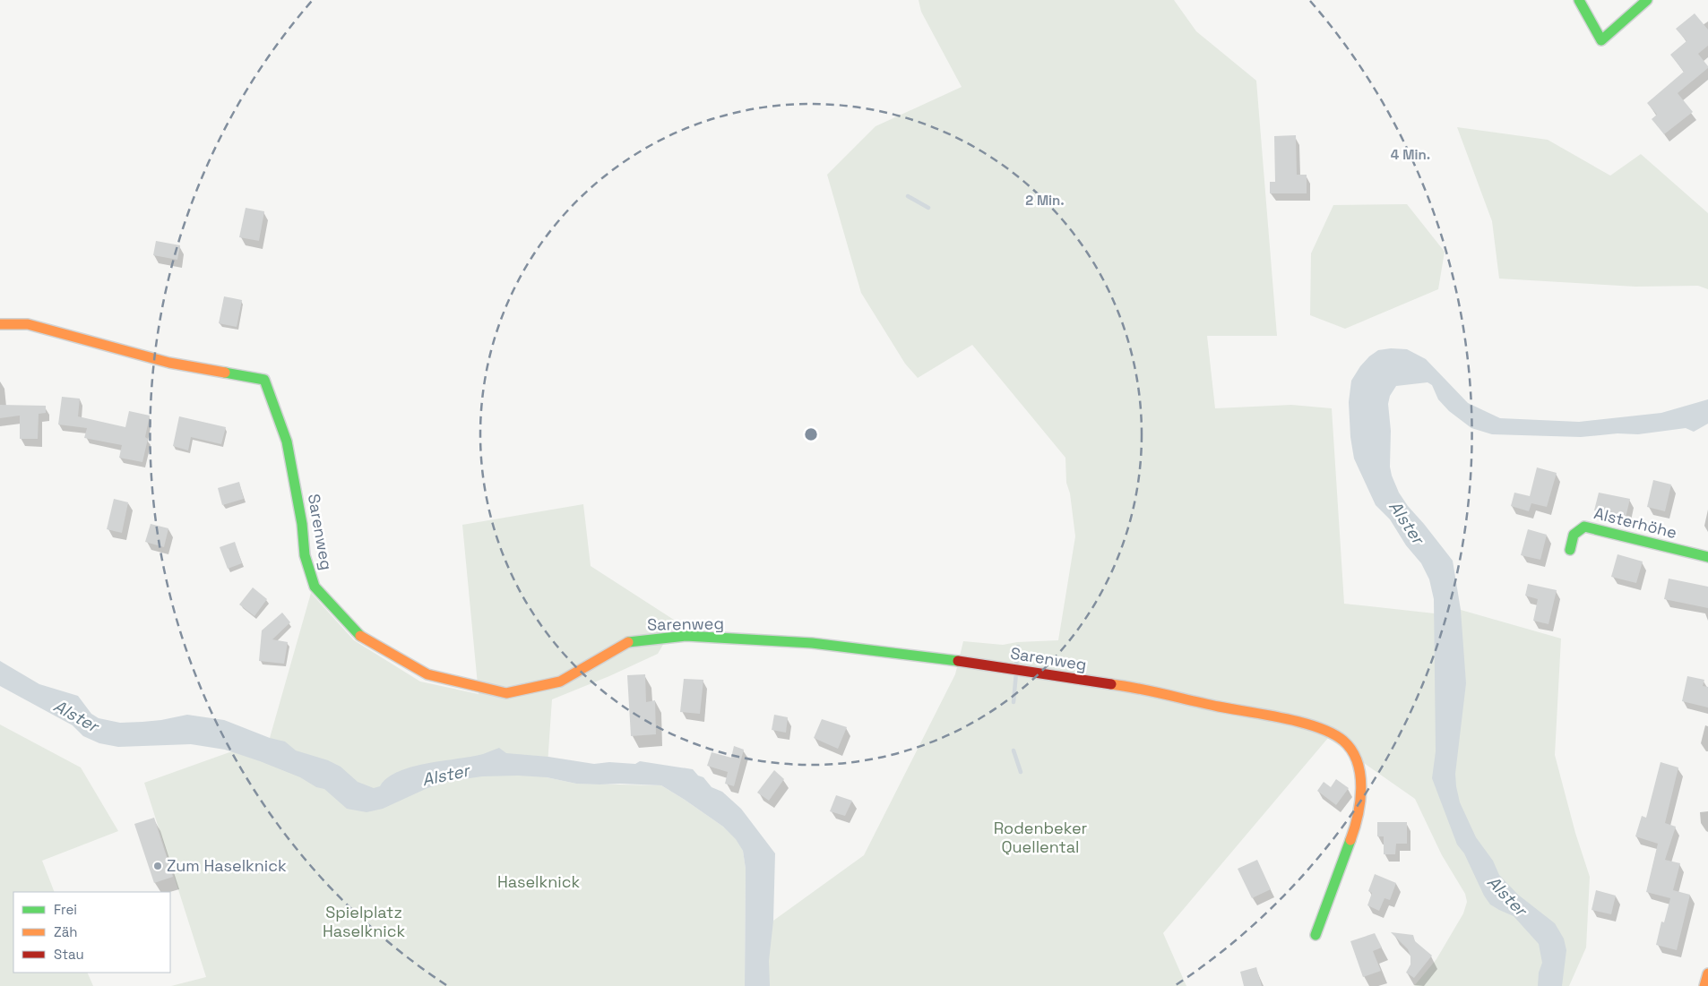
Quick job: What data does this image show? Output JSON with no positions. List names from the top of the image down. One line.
{"streets":{"street":["Alsterhöhe","Sarenweg"]},"water":["Alster"],"parks":["Rodenbeker Quellental","Haselknick","Spielplatz Haselknick"],"places":["Zum Haselknick"],"legend":["Frei","Zäh","Stau"],"rings":["4 Min.","2 Min."]}
